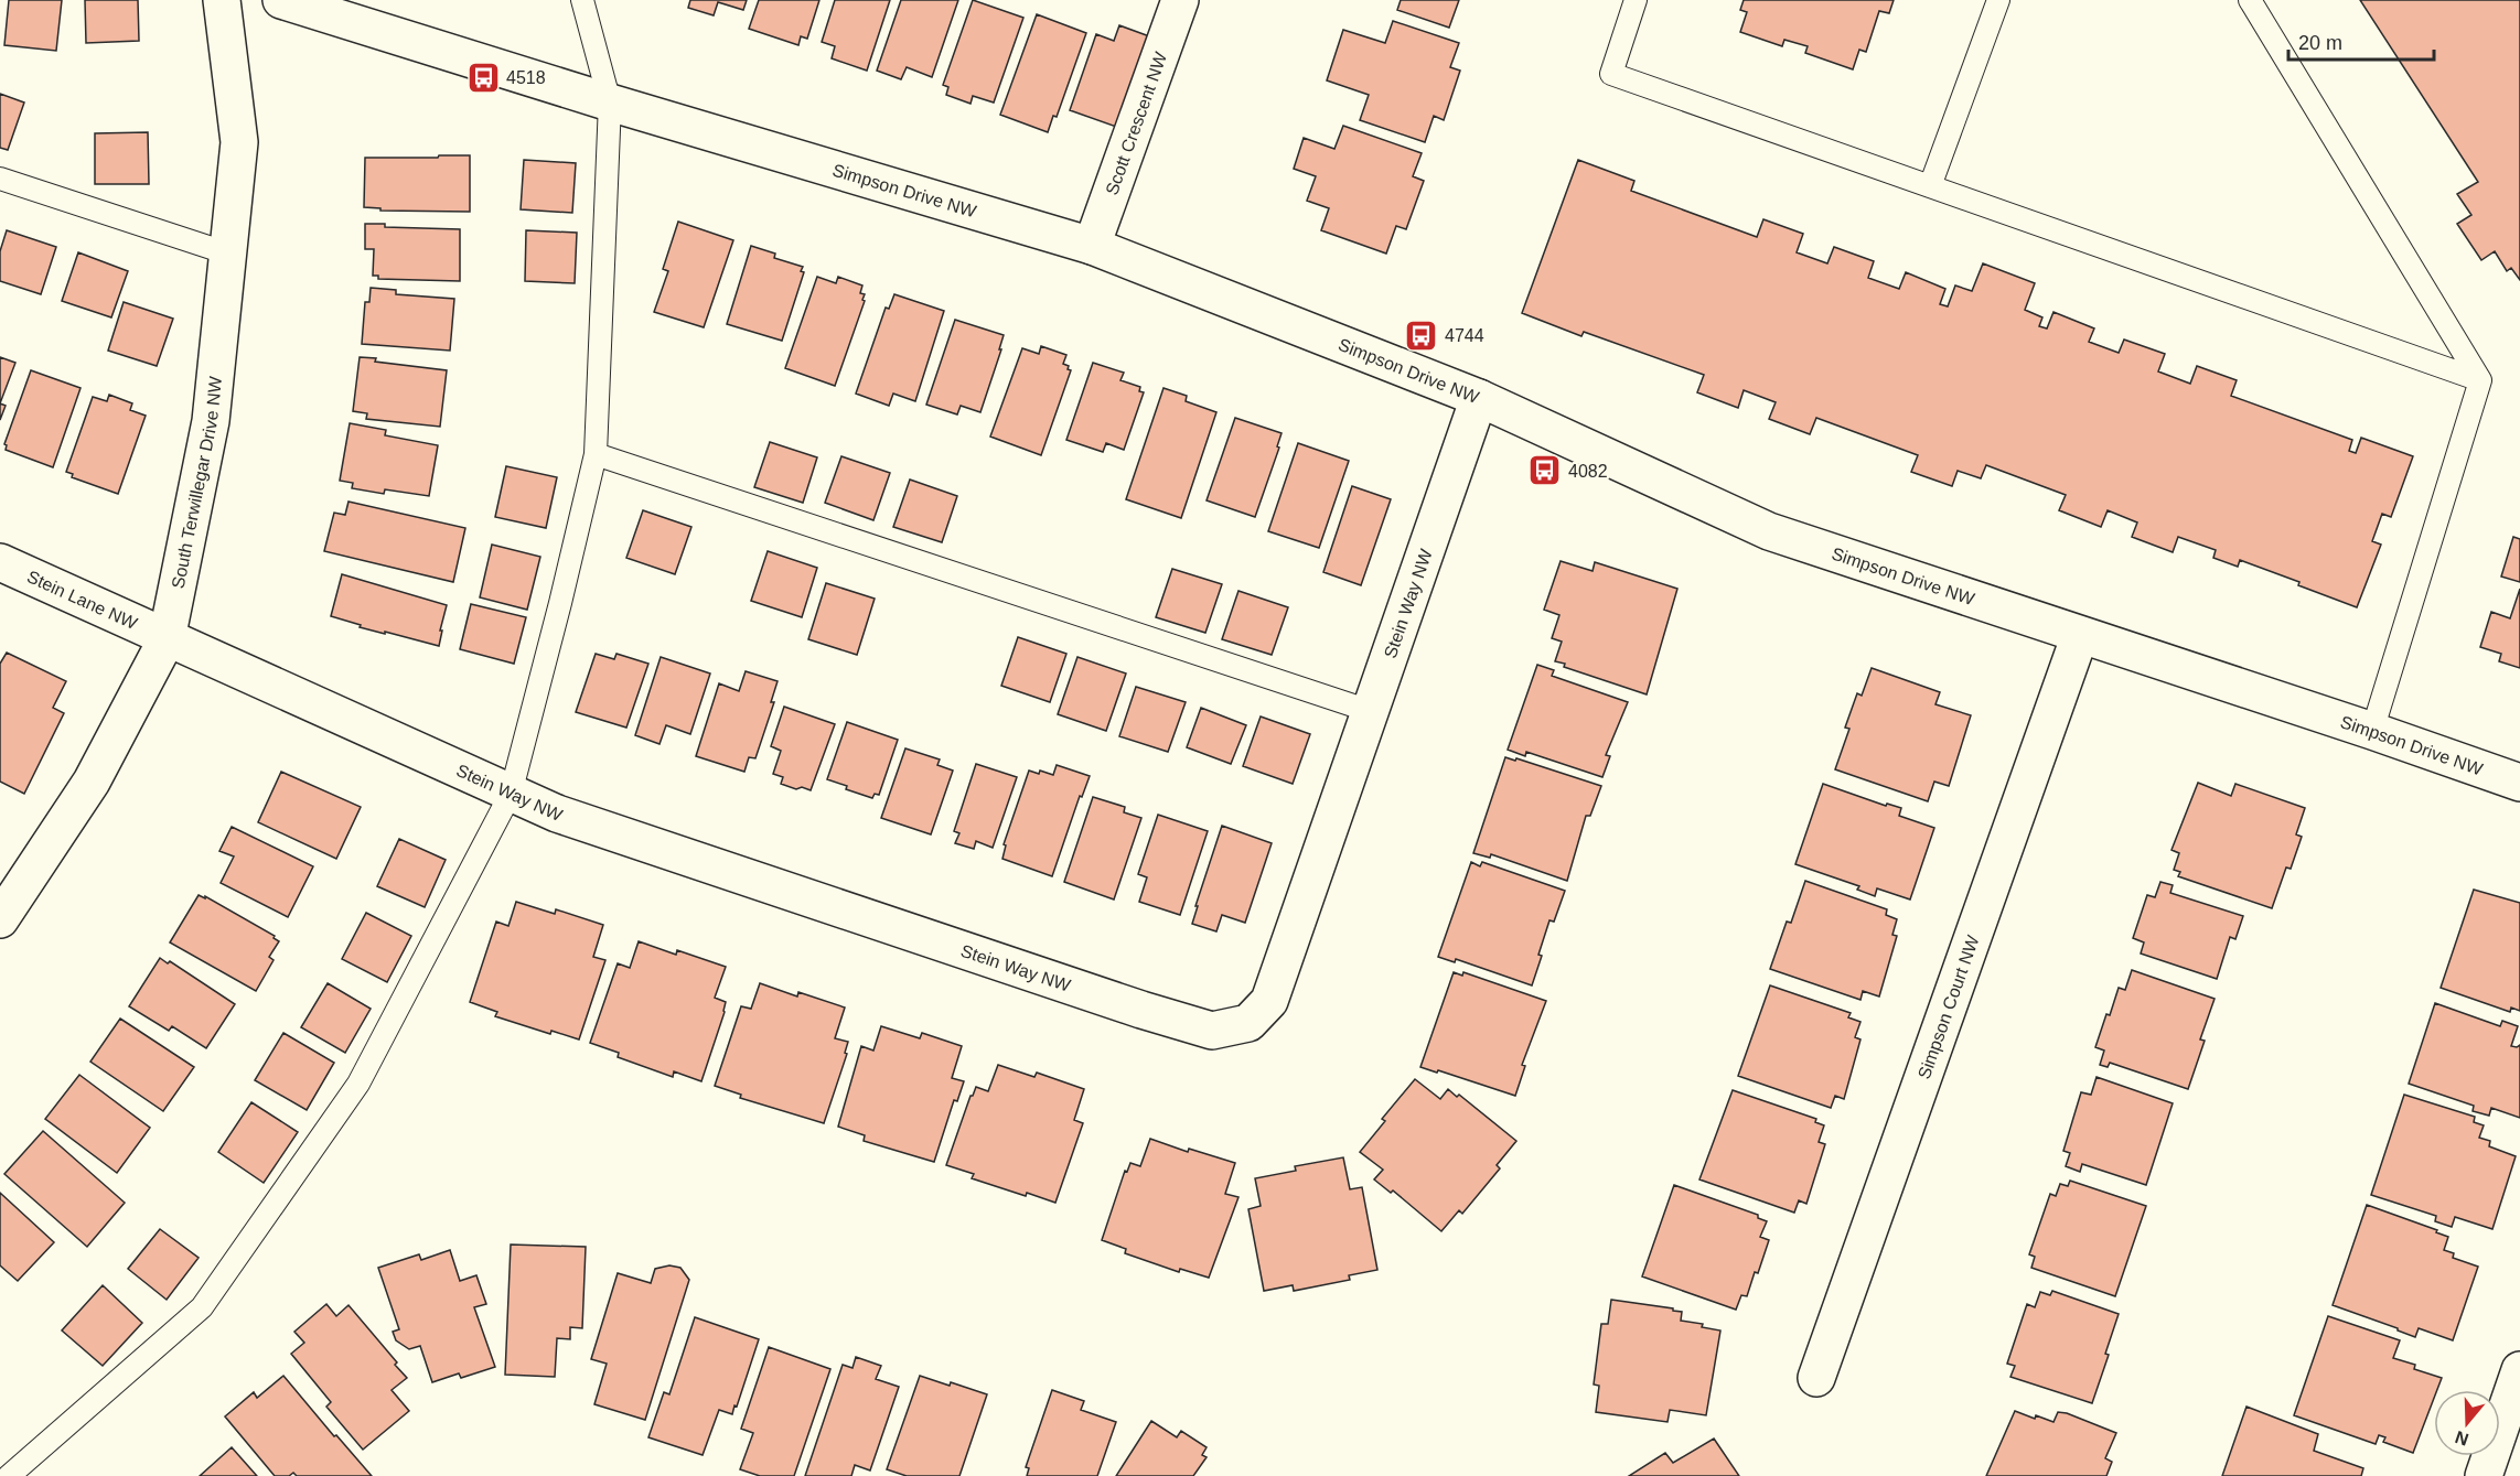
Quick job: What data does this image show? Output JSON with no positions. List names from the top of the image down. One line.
{"streets":{"street":["Scott Crescent NW","Simpson Drive NW","South Terwillegar Drive NW","Stein Lane NW","Stein Way NW","Simpson Court NW"]},"crossings":[["Scott Crescent NW","Simpson Drive NW"],["Simpson Drive NW","Stein Way NW"],["Simpson Drive NW","Simpson Court NW"],["South Terwillegar Drive NW","Stein Lane NW"],["South Terwillegar Drive NW","Stein Way NW"],["Stein Lane NW","Stein Way NW"]],"places":{"bus stop":["4518","4744","4082"]},"scale_bar":"20 m","north":"bottom"}
